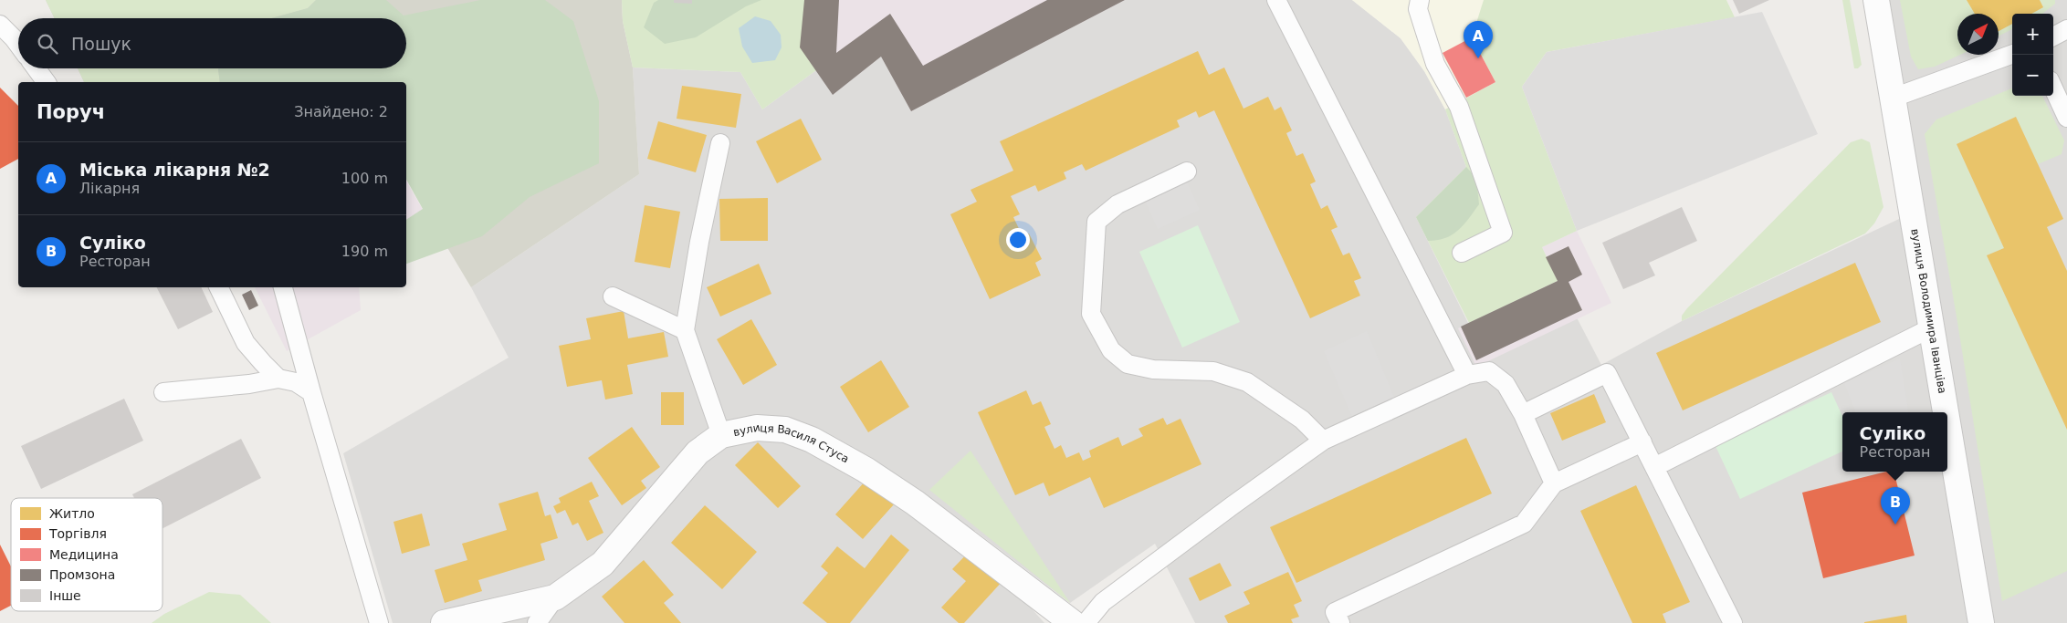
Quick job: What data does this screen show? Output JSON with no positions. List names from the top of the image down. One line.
{"streets":{"street":["вулиця Володимира Іванціва","вулиця Василя Стуса"]},"legend":["Житло","Торгівля","Медицина","Промзона","Інше"],"north":"top right","page":{"map_buttons":["+","−"],"search":"Пошук","pins":["A","B"],"heading":["Поруч","Знайдено: 2"],"list":[{"mark":"A","name":"Міська лікарня №2","note":"Лікарня","value":"100 m"},{"mark":"B","name":"Суліко","note":"Ресторан","value":"190 m"}],"popup":["Суліко","Ресторан"]}}
